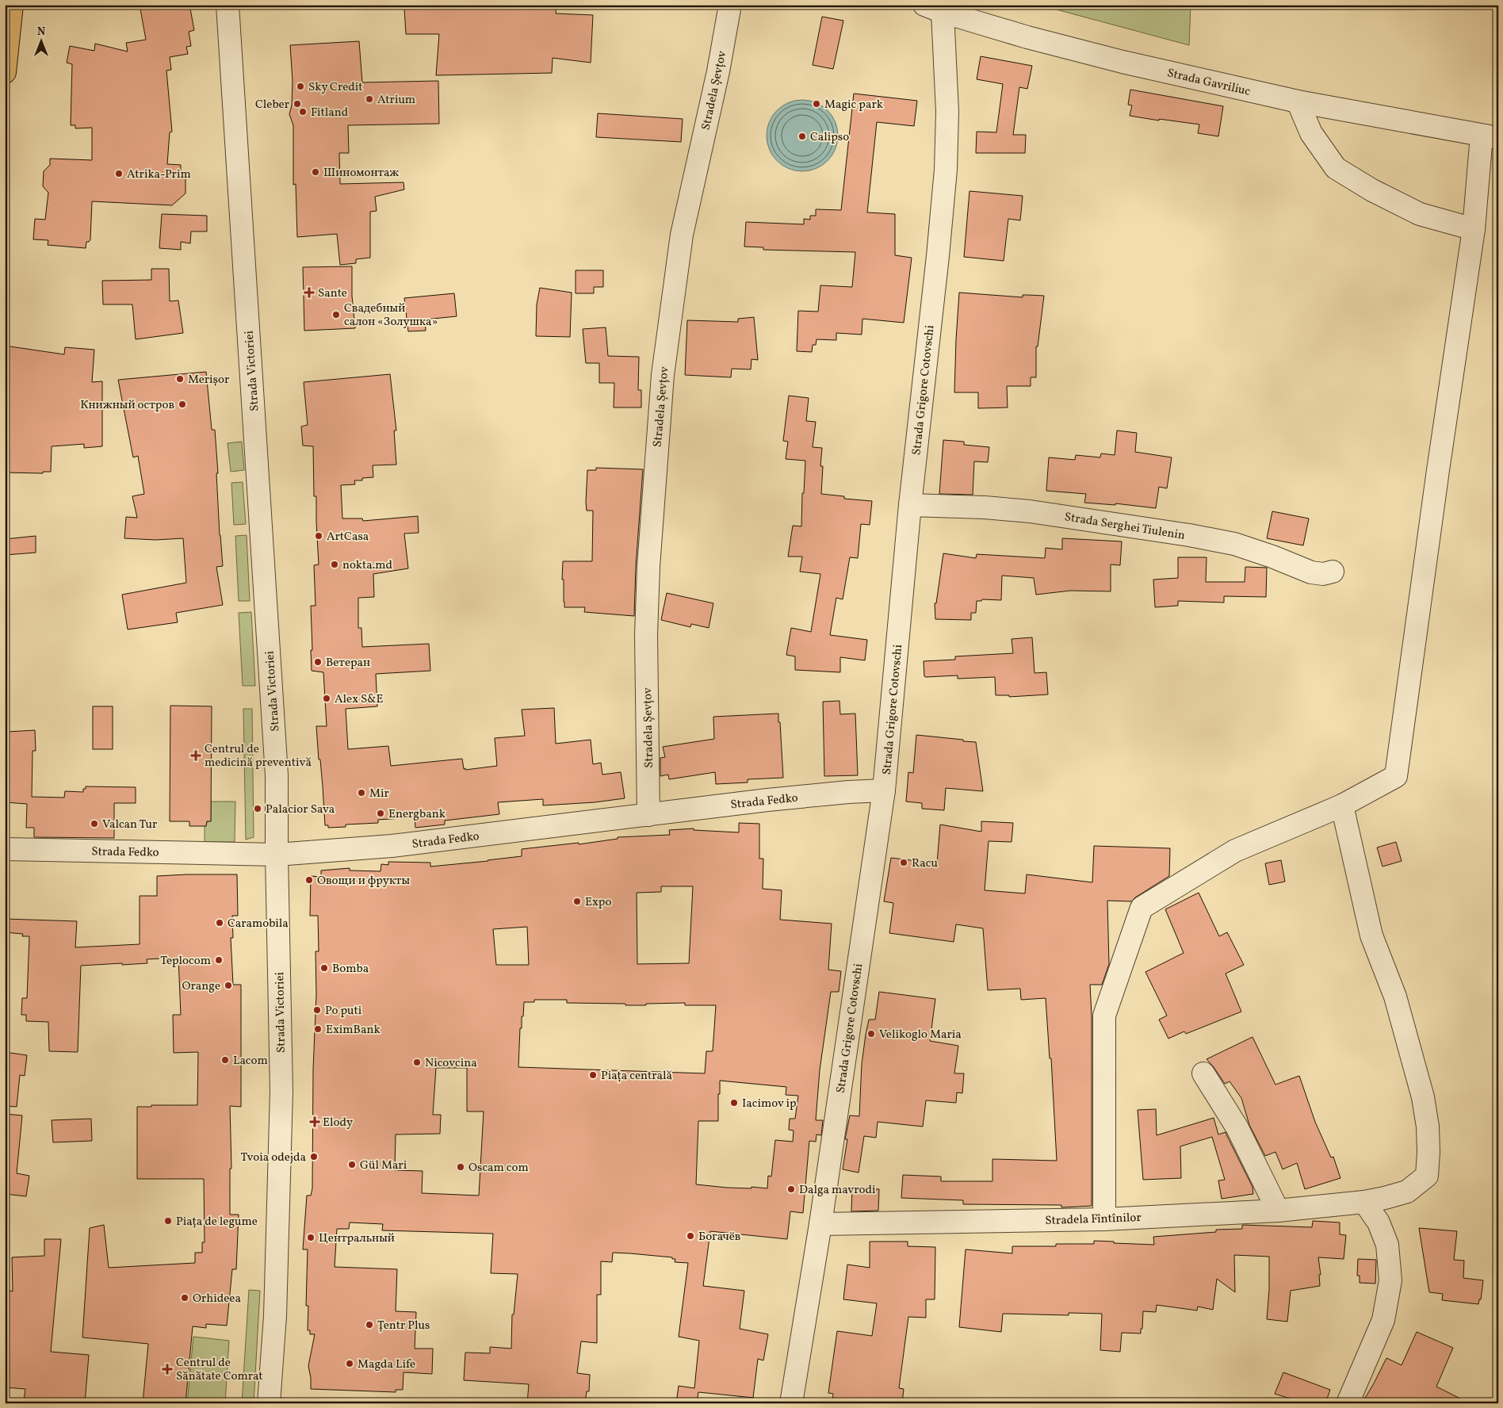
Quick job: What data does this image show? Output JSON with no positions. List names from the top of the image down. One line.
{"streets":{"street":["Strada Gavriliuc","Stradela Șevțov","Strada Victoriei","Strada Grigore Cotovschi","Strada Serghei Tiulenin","Strada Fedko","Stradela Fîntînilor"]},"crossings":[["Strada Gavriliuc","Strada Grigore Cotovschi"],["Stradela Șevțov","Strada Fedko"],["Strada Victoriei","Strada Fedko"],["Strada Grigore Cotovschi","Strada Serghei Tiulenin"],["Strada Grigore Cotovschi","Strada Fedko"],["Strada Grigore Cotovschi","Stradela Fîntînilor"]],"places":{"other":["Sky Credit","Atrium","Cleber","Magic park","Fitland","Calipso","Шиномонтаж","Atrika-Prim","Свадебный салон «Золушка»","Merișor","Книжный остров","ArtCasa","nokta.md","Ветеран","Alex S&E","Mir","Palacior Sava","Energbank","Valcan Tur","Racu","Овощи и фрукты","Expo","Caramobila","Teplocom","Bomba","Orange","Po puti","EximBank","Velikoglo Maria","Lacom","Nicovcina","Piața centrală","Iacimov ip","Tvoia odejda","Gül Mari","Oscam com","Dalga mavrodi","Piața de legume","Богачёв","Центральный","Orhideea","Țentr Plus","Magda Life"],"health":["Sante","Centrul de medicină preventivă","Elody","Centrul de Sănătate Comrat"]},"north":"top"}
